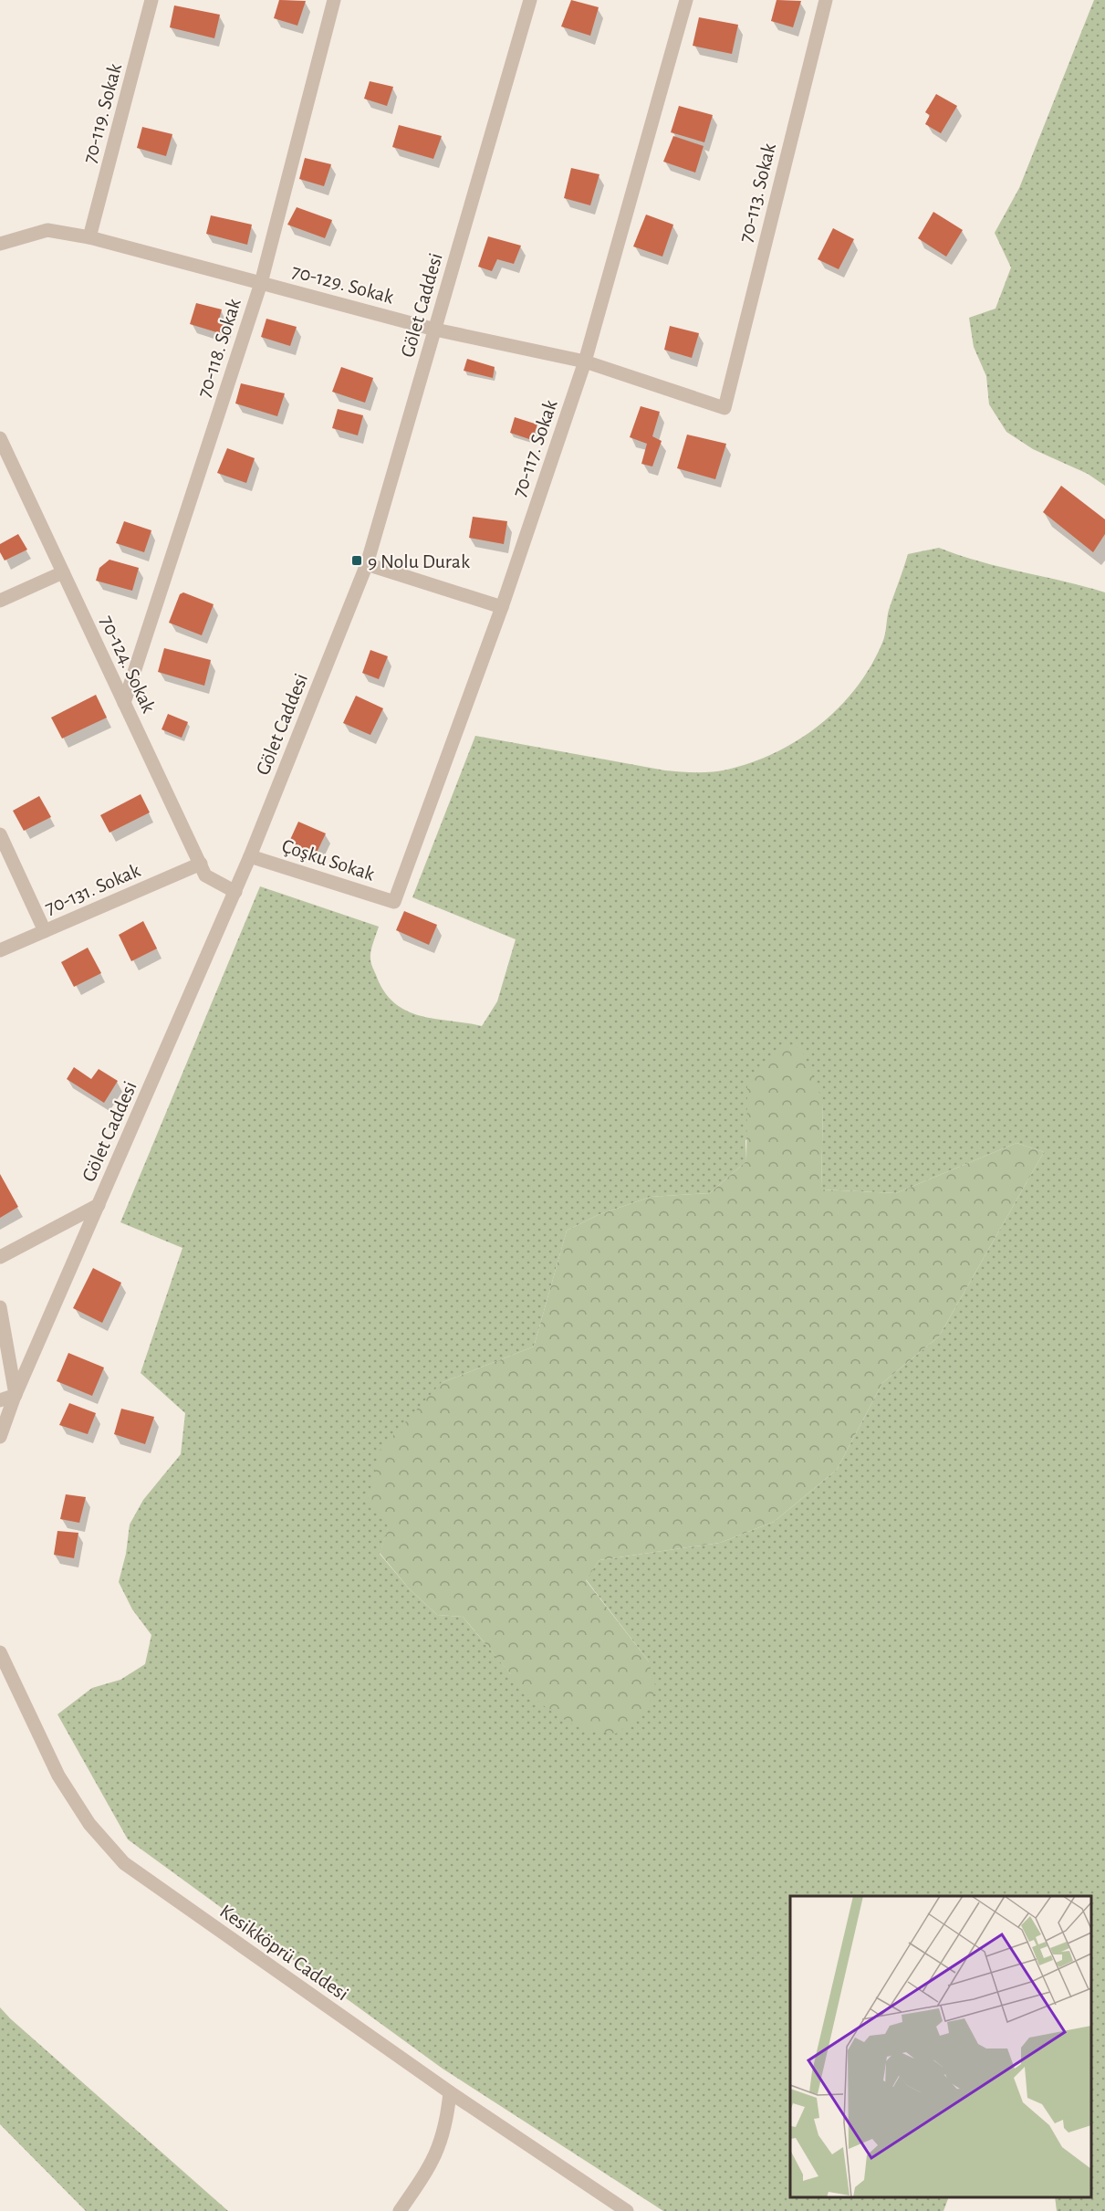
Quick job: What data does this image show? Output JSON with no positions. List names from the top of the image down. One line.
{"streets":{"street":["70-119. Sokak","70-113. Sokak","70-129. Sokak","Gölet Caddesi","70-118. Sokak","70-117. Sokak","70-124. Sokak","Çoşku Sokak","70-131. Sokak","Kesikköprü Caddesi"]},"crossings":[["70-119. Sokak","70-129. Sokak"],["70-113. Sokak","70-129. Sokak"],["70-129. Sokak","Gölet Caddesi"],["70-129. Sokak","70-118. Sokak"],["70-129. Sokak","70-117. Sokak"],["Gölet Caddesi","70-124. Sokak"],["Gölet Caddesi","Çoşku Sokak"],["70-118. Sokak","70-124. Sokak"],["70-117. Sokak","Çoşku Sokak"],["70-124. Sokak","70-131. Sokak"]],"places":{"transit":["9 Nolu Durak"]}}
